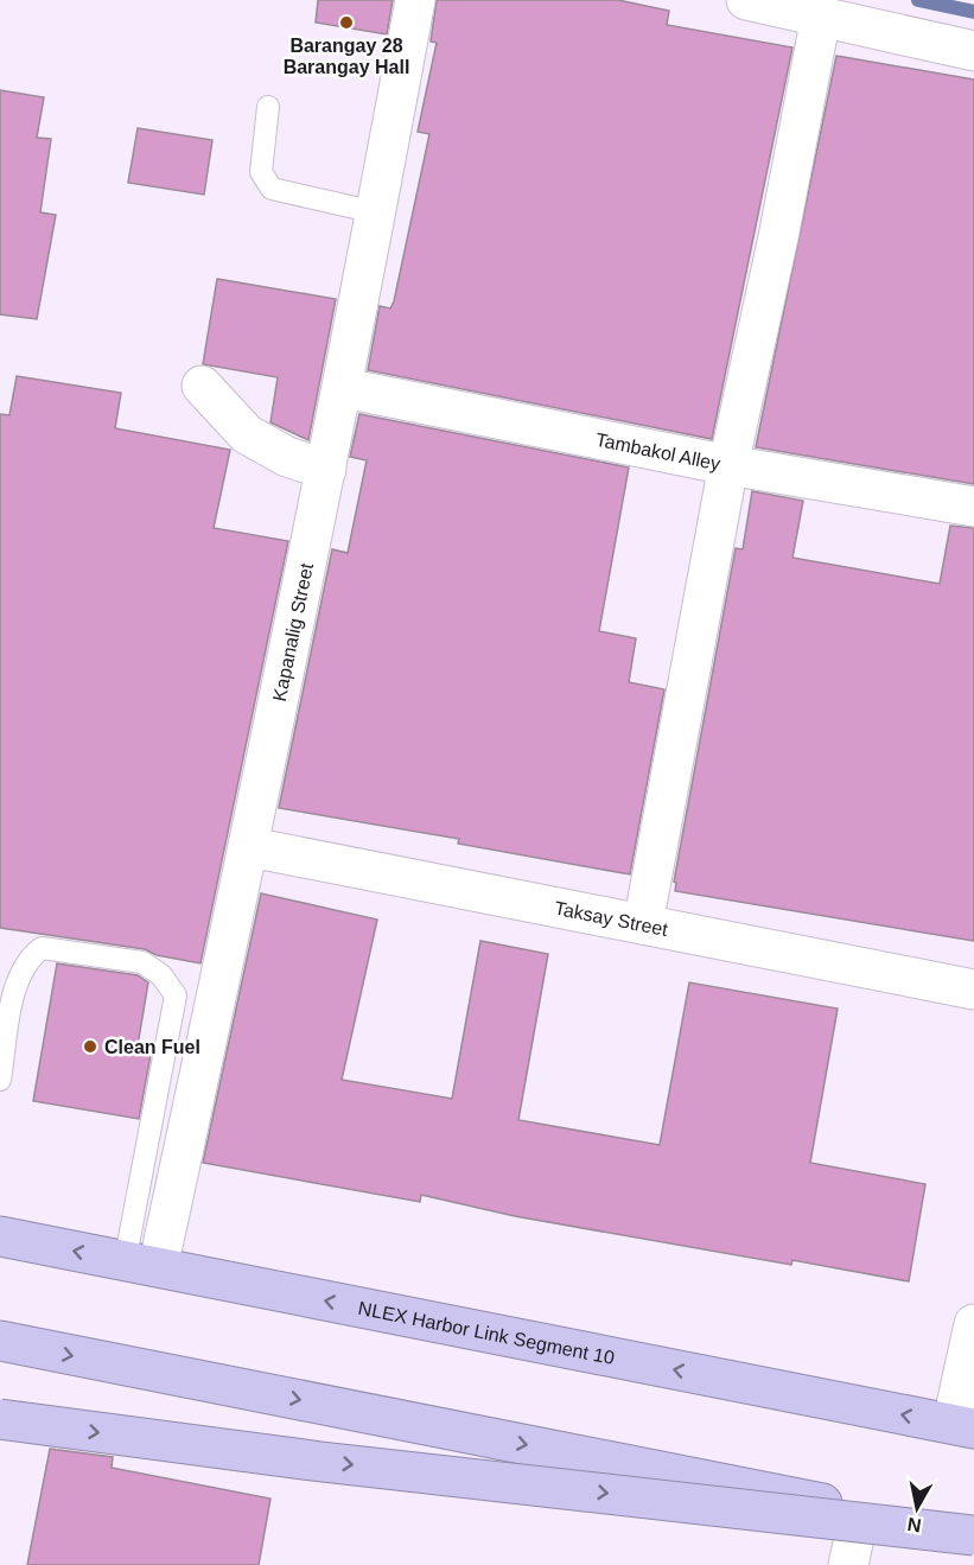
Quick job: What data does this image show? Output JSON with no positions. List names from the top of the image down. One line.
{"streets":{"highway":["NLEX Harbor Link Segment 10"],"street":["Tambakol Alley","Kapanalig Street","Taksay Street"]},"crossings":[["Tambakol Alley","Kapanalig Street"],["Kapanalig Street","Taksay Street"]],"places":["Barangay 28 Barangay Hall","Clean Fuel"],"north":"bottom"}
